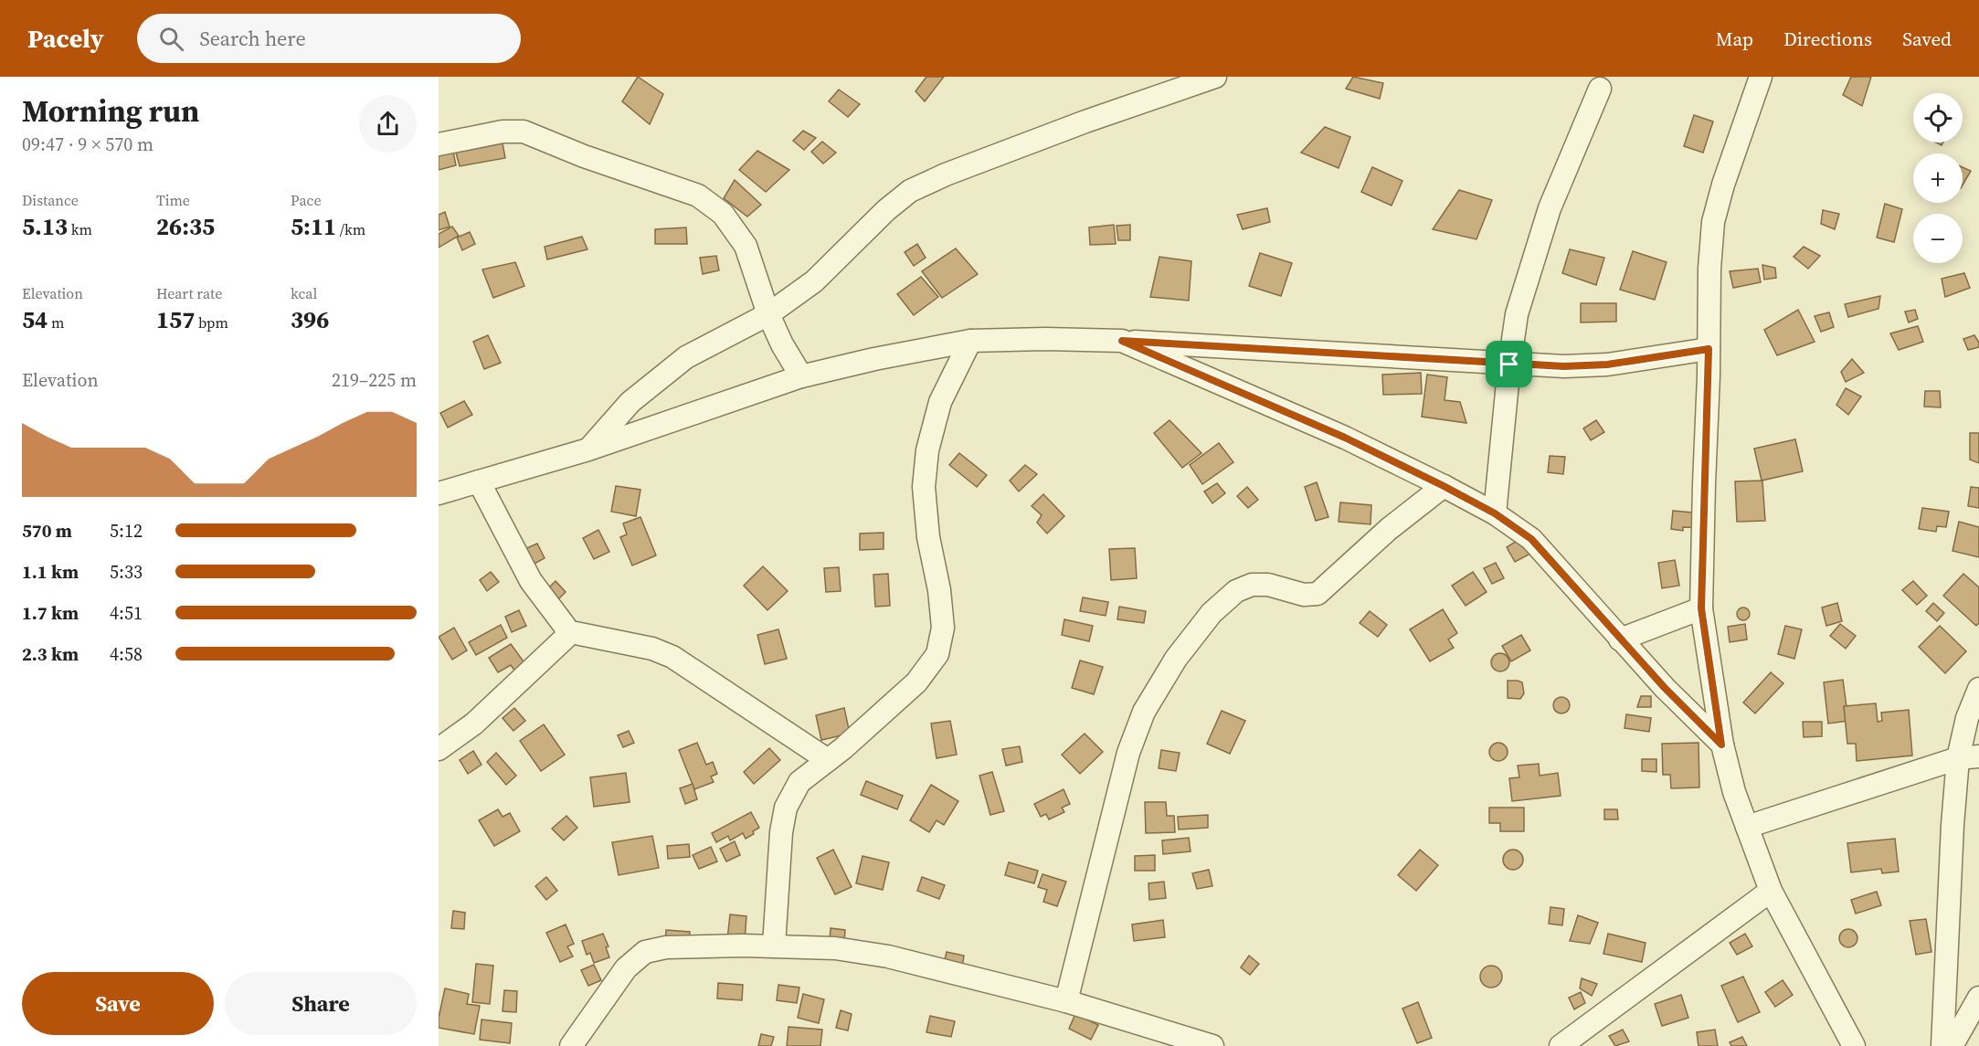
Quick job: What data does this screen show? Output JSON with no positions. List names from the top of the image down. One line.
{"page":{"header":"Pacely","search":"Search here","nav":["Map","Directions","Saved"],"heading":["Morning run","09:47 · 9 × 570 m"],"map_buttons":["+","−"],"stats":[["Distance","5.13 km"],["Time","26:35"],["Pace","5:11 /km"],["Elevation","54 m"],["Heart rate","157 bpm"],["kcal","396"]],"chart":["Elevation","219–225 m"],"list":[{"name":"570 m","note":"5:12"},{"name":"1.1 km","note":"5:33"},{"name":"1.7 km","note":"4:51"},{"name":"2.3 km","note":"4:58"}],"buttons":["Save","Share"]}}
